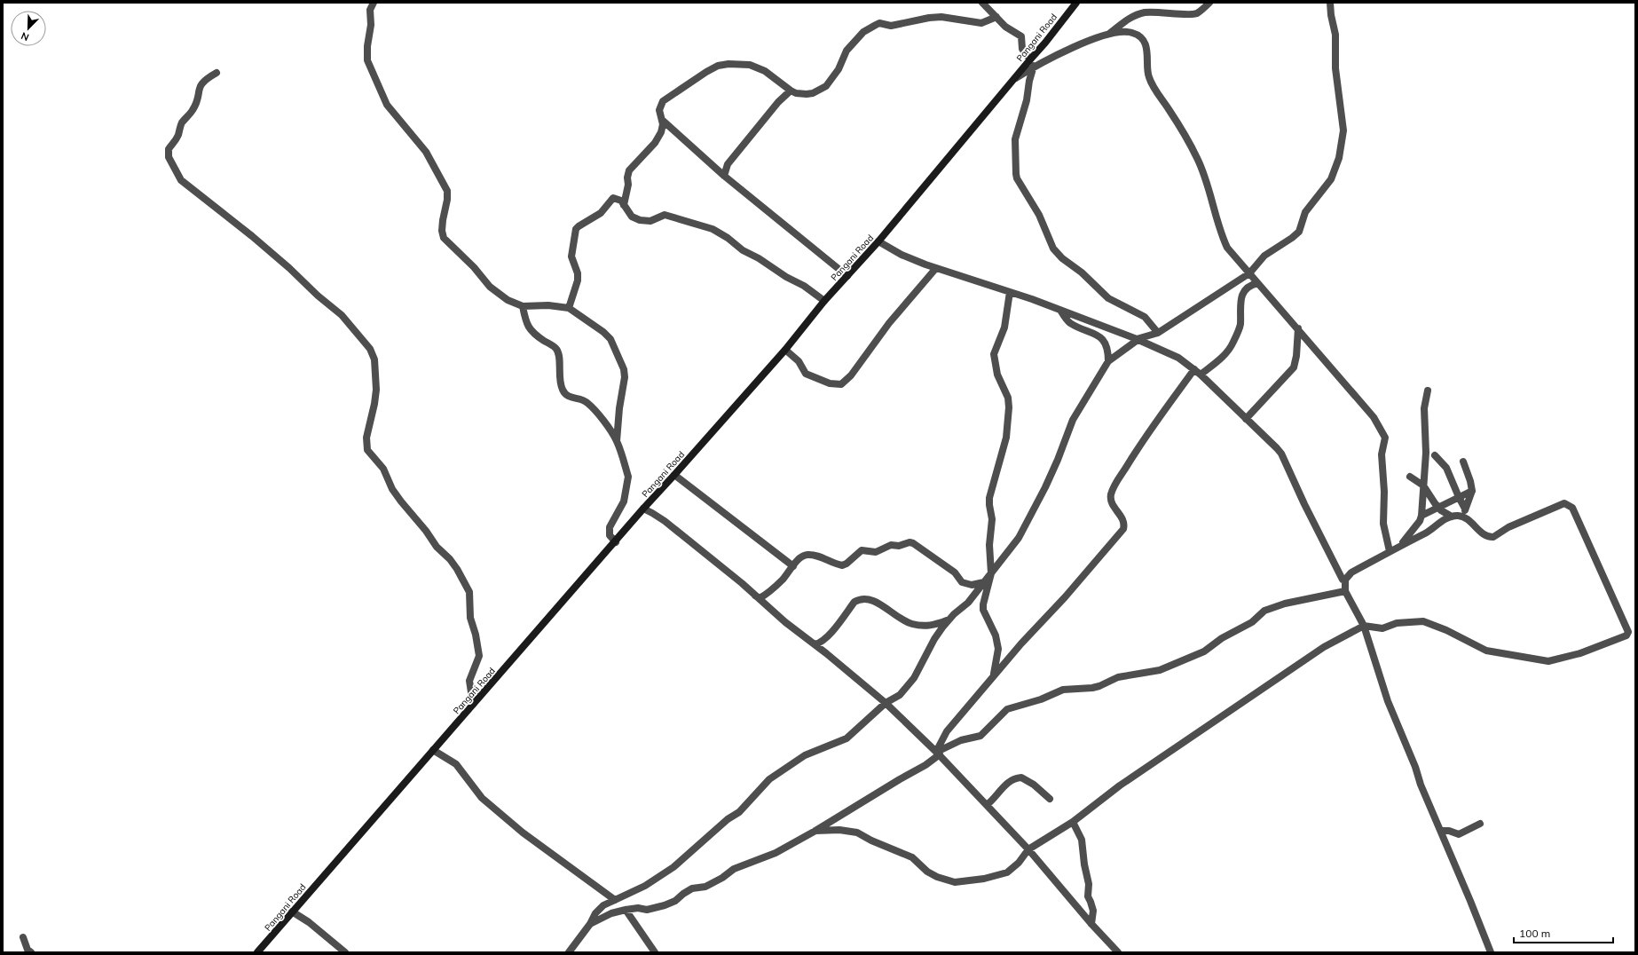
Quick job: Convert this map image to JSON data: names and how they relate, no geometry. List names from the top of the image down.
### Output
{
  "streets": {
    "main road": ["Pangani Road"]
  },
  "scale_bar": "100 m",
  "north": "bottom left"
}
